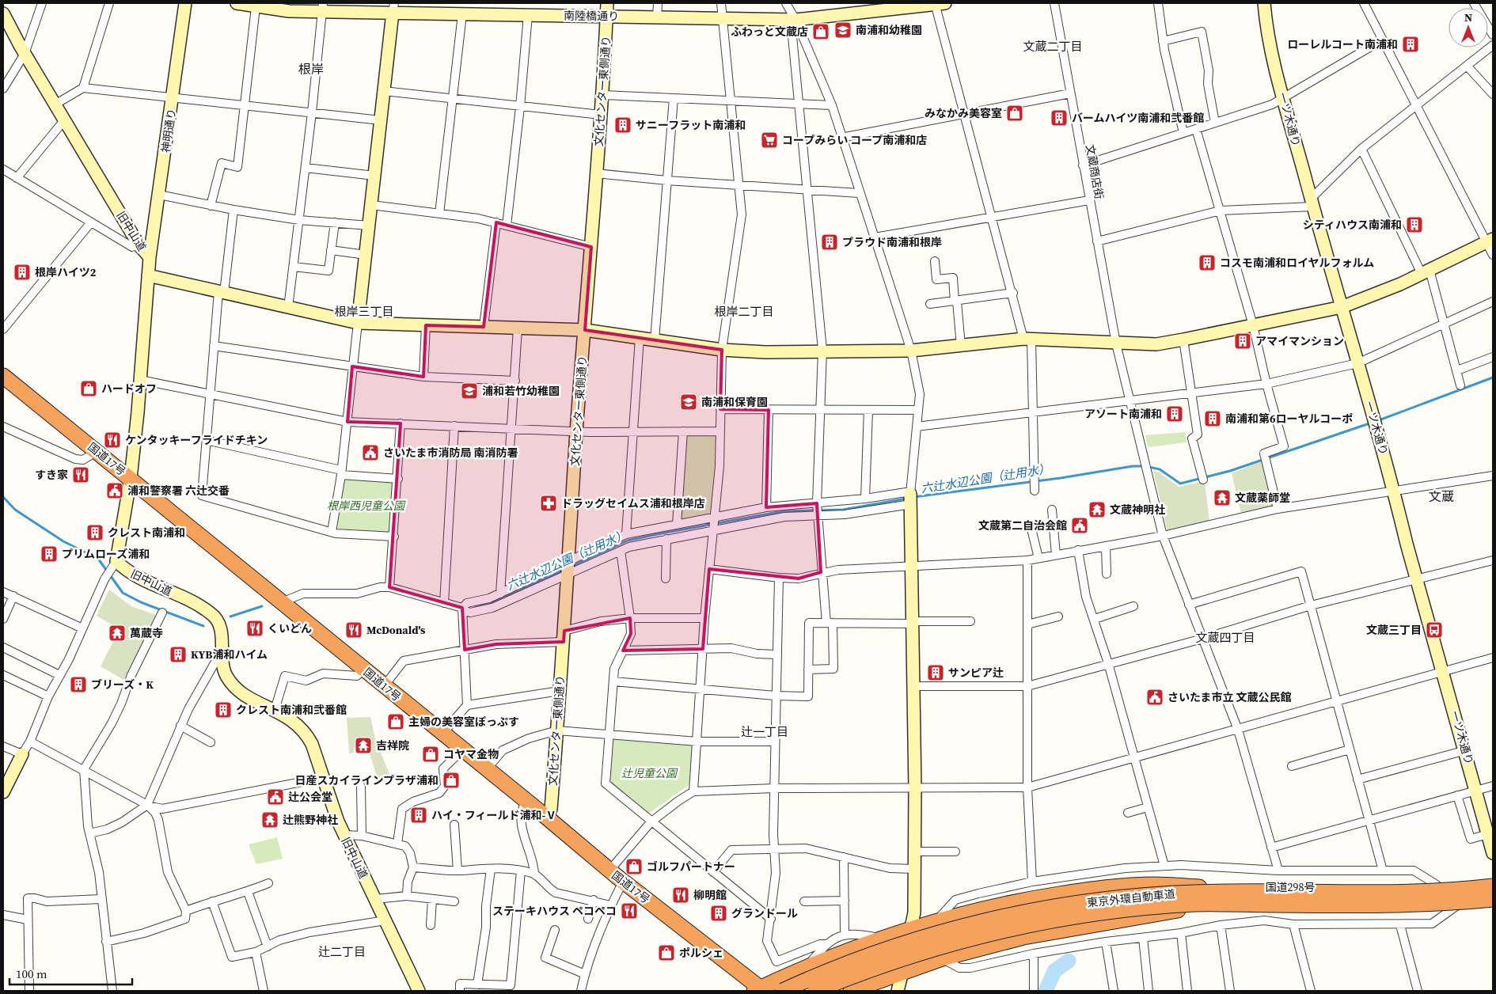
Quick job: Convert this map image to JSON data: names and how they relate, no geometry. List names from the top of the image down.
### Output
{
  "streets": {
    "highway": ["国道17号", "国道298号", "東京外環自動車道"],
    "street": [
      "南陸橋通り",
      "文化センター東側通り",
      "一ツ木通り",
      "神明通り",
      "文蔵商店街",
      "旧中山道"
    ]
  },
  "crossings": [
    ["南陸橋通り", "文化センター東側通り"],
    ["文化センター東側通り", "国道17号"],
    ["神明通り", "旧中山道"],
    ["旧中山道", "国道17号"],
    ["国道298号", "東京外環自動車道"]
  ],
  "districts": [
    "文蔵二丁目",
    "根岸",
    "根岸三丁目",
    "根岸二丁目",
    "文蔵",
    "文蔵四丁目",
    "辻一丁目",
    "辻二丁目"
  ],
  "water": ["六辻水辺公園（辻用水）"],
  "parks": ["根岸西児童公園", "辻児童公園"],
  "places": {
    "school or university": ["南浦和幼稚園", "浦和若竹幼稚園", "南浦和保育園"],
    "shop": [
      "ふわっと文蔵店",
      "みなかみ美容室",
      "ハードオフ",
      "主婦の美容室ぽっぷす",
      "コヤマ金物",
      "日産スカイラインプラザ浦和",
      "ゴルフパートナー",
      "ポルシェ"
    ],
    "building": [
      "ローレルコート南浦和",
      "バームハイツ南浦和弐番館",
      "サニーフラット南浦和",
      "シティハウス南浦和",
      "プラウド南浦和根岸",
      "コスモ南浦和ロイヤルフォルム",
      "根岸ハイツ2",
      "アマイマンション",
      "アソート南浦和",
      "南浦和第6ローヤルコーポ",
      "クレスト南浦和",
      "プリムローズ浦和",
      "KYB浦和ハイム",
      "サンピア辻",
      "ブリーズ・K",
      "クレスト南浦和弐番館",
      "ハイ・フィールド浦和-Ⅴ",
      "グランドール"
    ],
    "supermarket": ["コープみらい コープ南浦和店"],
    "restaurant": [
      "ケンタッキーフライドチキン",
      "すき家",
      "くいどん",
      "McDonald's",
      "柳明館",
      "ステーキハウス ペコペコ"
    ],
    "public building": [
      "さいたま市消防局 南消防署",
      "浦和警察署 六辻交番",
      "文蔵第二自治会館",
      "さいたま市立 文蔵公民館",
      "辻公会堂"
    ],
    "temple": [
      "文蔵薬師堂",
      "文蔵神明社",
      "萬蔵寺",
      "吉祥院",
      "辻熊野神社"
    ],
    "pharmacy": ["ドラッグセイムス浦和根岸店"],
    "bus stop": ["文蔵三丁目"]
  },
  "scale_bar": "100 m",
  "north": "top"
}
